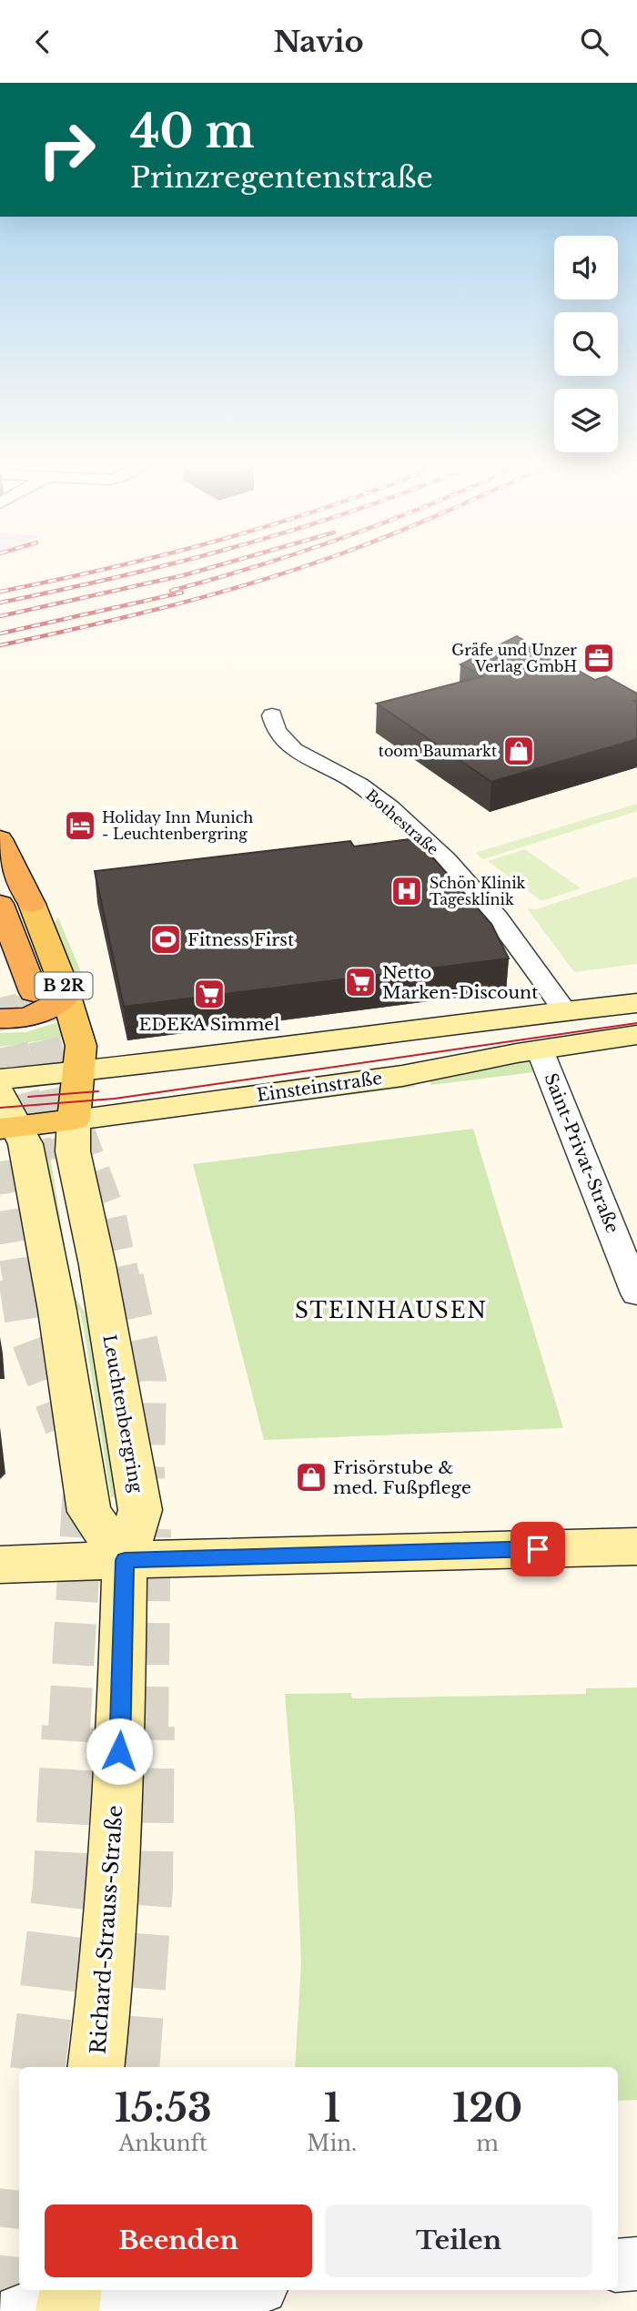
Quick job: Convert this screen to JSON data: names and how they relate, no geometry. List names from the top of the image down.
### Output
{
  "streets": {
    "highway": ["B 2R"],
    "main road": ["Einsteinstraße", "Leuchtenbergring", "Richard-Strauss-Straße"],
    "street": ["Bothestraße", "Saint-Privat-Straße"]
  },
  "crossings": [
    ["B 2R", "Leuchtenbergring"],
    ["Einsteinstraße", "Saint-Privat-Straße"],
    ["Einsteinstraße", "Leuchtenbergring"],
    ["Leuchtenbergring", "Richard-Strauss-Straße"]
  ],
  "districts": ["STEINHAUSEN"],
  "places": {
    "office": ["Gräfe und Unzer Verlag GmbH"],
    "shop": ["toom Baumarkt", "Frisörstube & med. Fußpflege"],
    "hotel": ["Holiday Inn Munich - Leuchtenbergring"],
    "hospital": ["Schön Klinik Tagesklinik"],
    "sports": ["Fitness First"],
    "supermarket": ["Netto Marken-Discount", "EDEKA Simmel"]
  },
  "page": {
    "header": "Navio",
    "turn": ["40 m", "Prinzregentenstraße"],
    "eta": [
      "15:53",
      "Ankunft",
      "1",
      "Min.",
      "120",
      "m"
    ],
    "buttons": ["Beenden", "Teilen"]
  }
}
